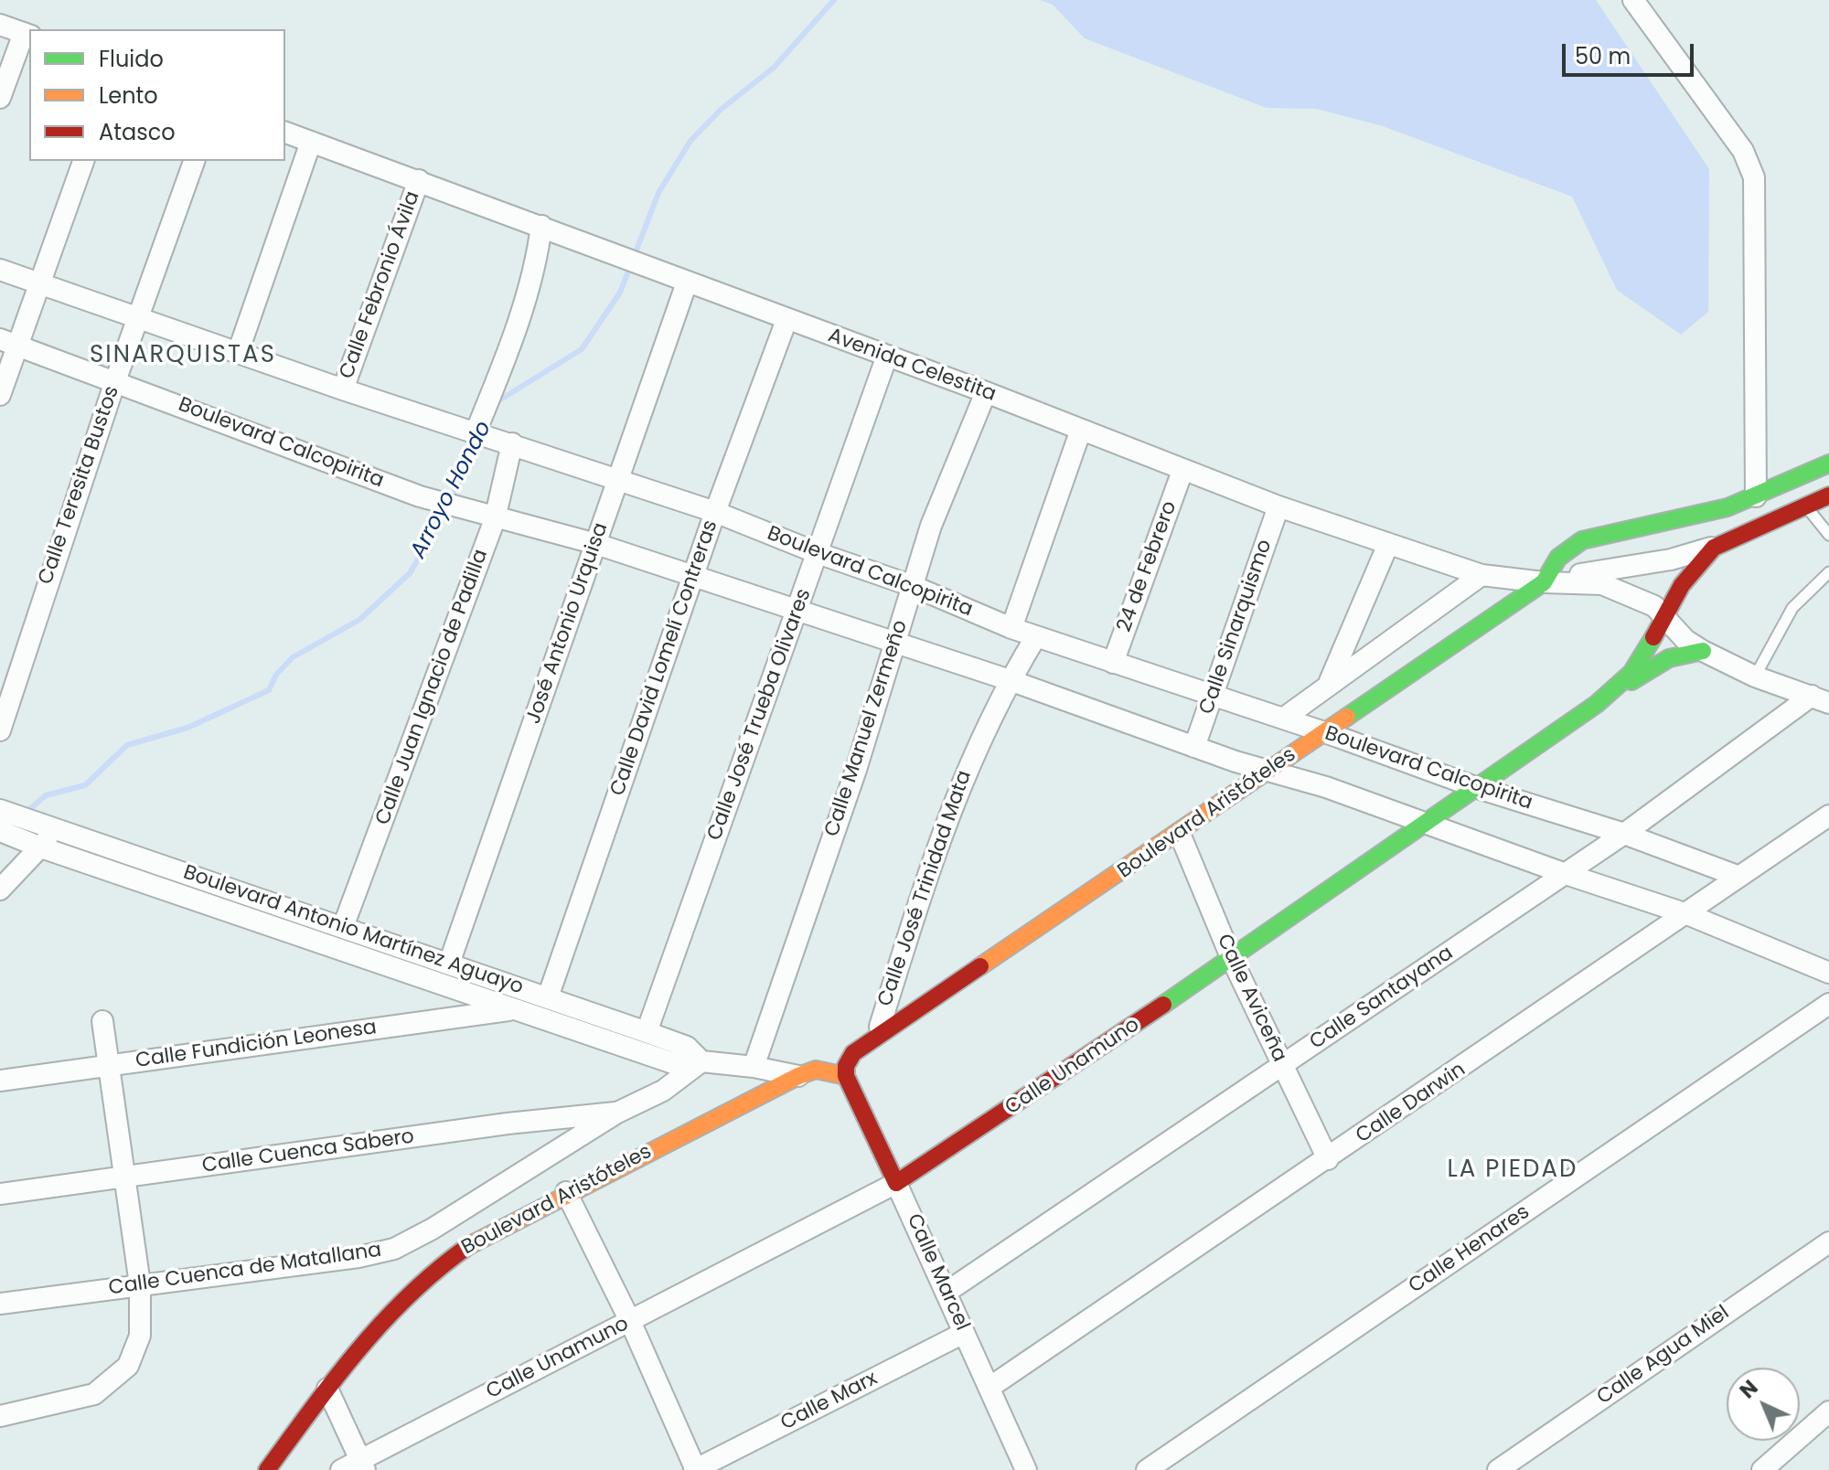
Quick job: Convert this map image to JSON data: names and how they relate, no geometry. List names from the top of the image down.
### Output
{
  "streets": {
    "street": [
      "Calle Febronio Ávila",
      "Avenida Celestita",
      "Boulevard Calcopirita",
      "Calle Teresita Bustos",
      "24 de Febrero",
      "José Antonio Urquisa",
      "Calle Sinarquismo",
      "Calle David Lomelí Contreras",
      "Calle Juan Ignacio de Padilla",
      "Calle José Trueba Olivares",
      "Calle Manuel Zermeño",
      "Boulevard Aristóteles",
      "Calle José Trinidad Mata",
      "Boulevard Antonio Martínez Aguayo",
      "Calle Aviceña",
      "Calle Santayana",
      "Calle Fundición Leonesa",
      "Calle Unamuno",
      "Calle Darwin",
      "Calle Cuenca Sabero",
      "Calle Henares",
      "Calle Cuenca de Matallana",
      "Calle Marcel",
      "Calle Agua Miel",
      "Calle Marx"
    ]
  },
  "crossings": [
    ["Calle Febronio Ávila", "Avenida Celestita"],
    ["Calle Febronio Ávila", "Boulevard Calcopirita"],
    ["Avenida Celestita", "24 de Febrero"],
    ["Avenida Celestita", "José Antonio Urquisa"],
    ["Avenida Celestita", "Calle Sinarquismo"],
    ["Avenida Celestita", "Calle David Lomelí Contreras"],
    ["Avenida Celestita", "Calle Juan Ignacio de Padilla"],
    ["Avenida Celestita", "Calle José Trueba Olivares"],
    ["Avenida Celestita", "Calle Manuel Zermeño"],
    ["Avenida Celestita", "Boulevard Aristóteles"],
    ["Boulevard Calcopirita", "Calle Teresita Bustos"],
    ["Boulevard Calcopirita", "24 de Febrero"],
    ["Boulevard Calcopirita", "José Antonio Urquisa"],
    ["Boulevard Calcopirita", "Calle Sinarquismo"],
    ["Boulevard Calcopirita", "Calle David Lomelí Contreras"],
    ["Boulevard Calcopirita", "Calle Juan Ignacio de Padilla"],
    ["Boulevard Calcopirita", "Calle José Trueba Olivares"],
    ["Boulevard Calcopirita", "Calle Manuel Zermeño"],
    ["Boulevard Calcopirita", "Boulevard Aristóteles"],
    ["Boulevard Calcopirita", "Calle José Trinidad Mata"],
    ["Boulevard Calcopirita", "Calle Santayana"],
    ["Boulevard Calcopirita", "Calle Unamuno"],
    ["Boulevard Calcopirita", "Calle Darwin"],
    ["José Antonio Urquisa", "Boulevard Antonio Martínez Aguayo"],
    ["Calle David Lomelí Contreras", "Boulevard Antonio Martínez Aguayo"],
    ["Calle Juan Ignacio de Padilla", "Boulevard Antonio Martínez Aguayo"],
    ["Calle José Trueba Olivares", "Boulevard Antonio Martínez Aguayo"],
    ["Calle Manuel Zermeño", "Boulevard Antonio Martínez Aguayo"],
    ["Boulevard Aristóteles", "Calle José Trinidad Mata"],
    ["Boulevard Aristóteles", "Boulevard Antonio Martínez Aguayo"],
    ["Boulevard Aristóteles", "Calle Aviceña"],
    ["Boulevard Aristóteles", "Calle Unamuno"],
    ["Boulevard Aristóteles", "Calle Marcel"],
    ["Boulevard Antonio Martínez Aguayo", "Calle Fundición Leonesa"],
    ["Boulevard Antonio Martínez Aguayo", "Calle Cuenca de Matallana"],
    ["Calle Aviceña", "Calle Santayana"],
    ["Calle Aviceña", "Calle Unamuno"],
    ["Calle Aviceña", "Calle Darwin"],
    ["Calle Santayana", "Calle Marcel"],
    ["Calle Unamuno", "Calle Marcel"],
    ["Calle Darwin", "Calle Marcel"],
    ["Calle Cuenca Sabero", "Calle Cuenca de Matallana"],
    ["Calle Marcel", "Calle Marx"]
  ],
  "districts": ["SINARQUISTAS", "LA PIEDAD"],
  "water": ["Arroyo Hondo"],
  "legend": ["Fluido", "Lento", "Atasco"],
  "scale_bar": "50 m",
  "north": "top left"
}
